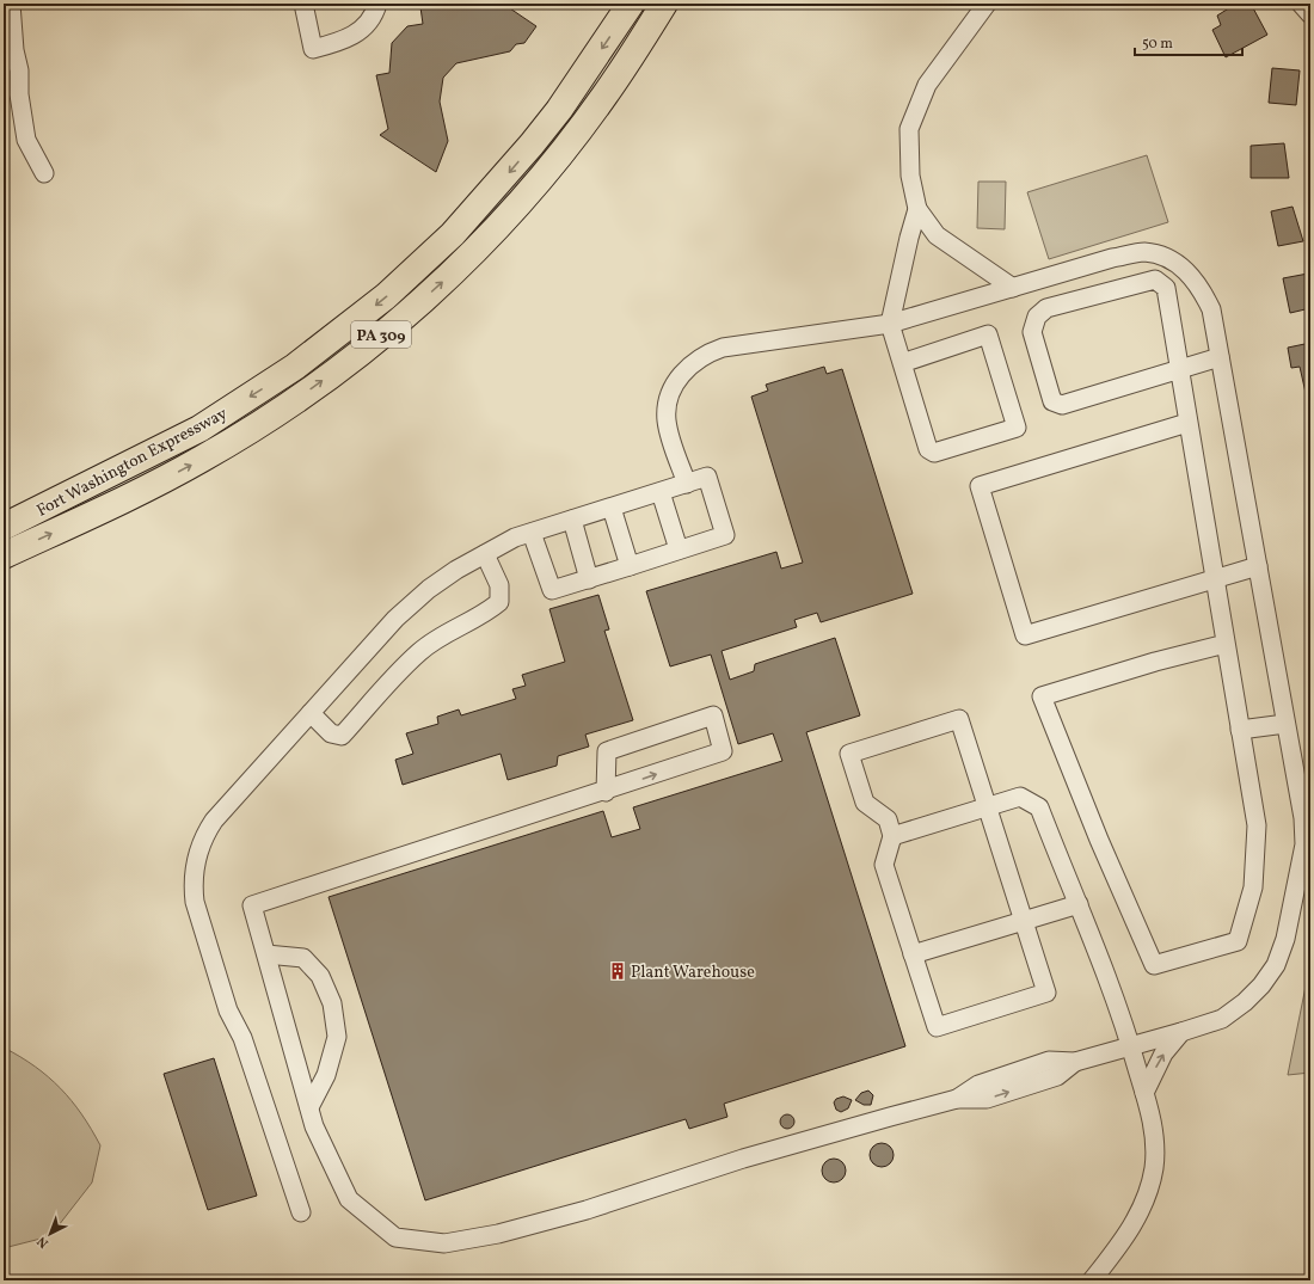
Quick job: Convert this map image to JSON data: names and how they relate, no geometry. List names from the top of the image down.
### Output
{
  "streets": {
    "highway": ["PA 309", "Fort Washington Expressway"]
  },
  "places": {
    "building": ["Plant Warehouse"]
  },
  "scale_bar": "50 m",
  "north": "bottom left"
}
